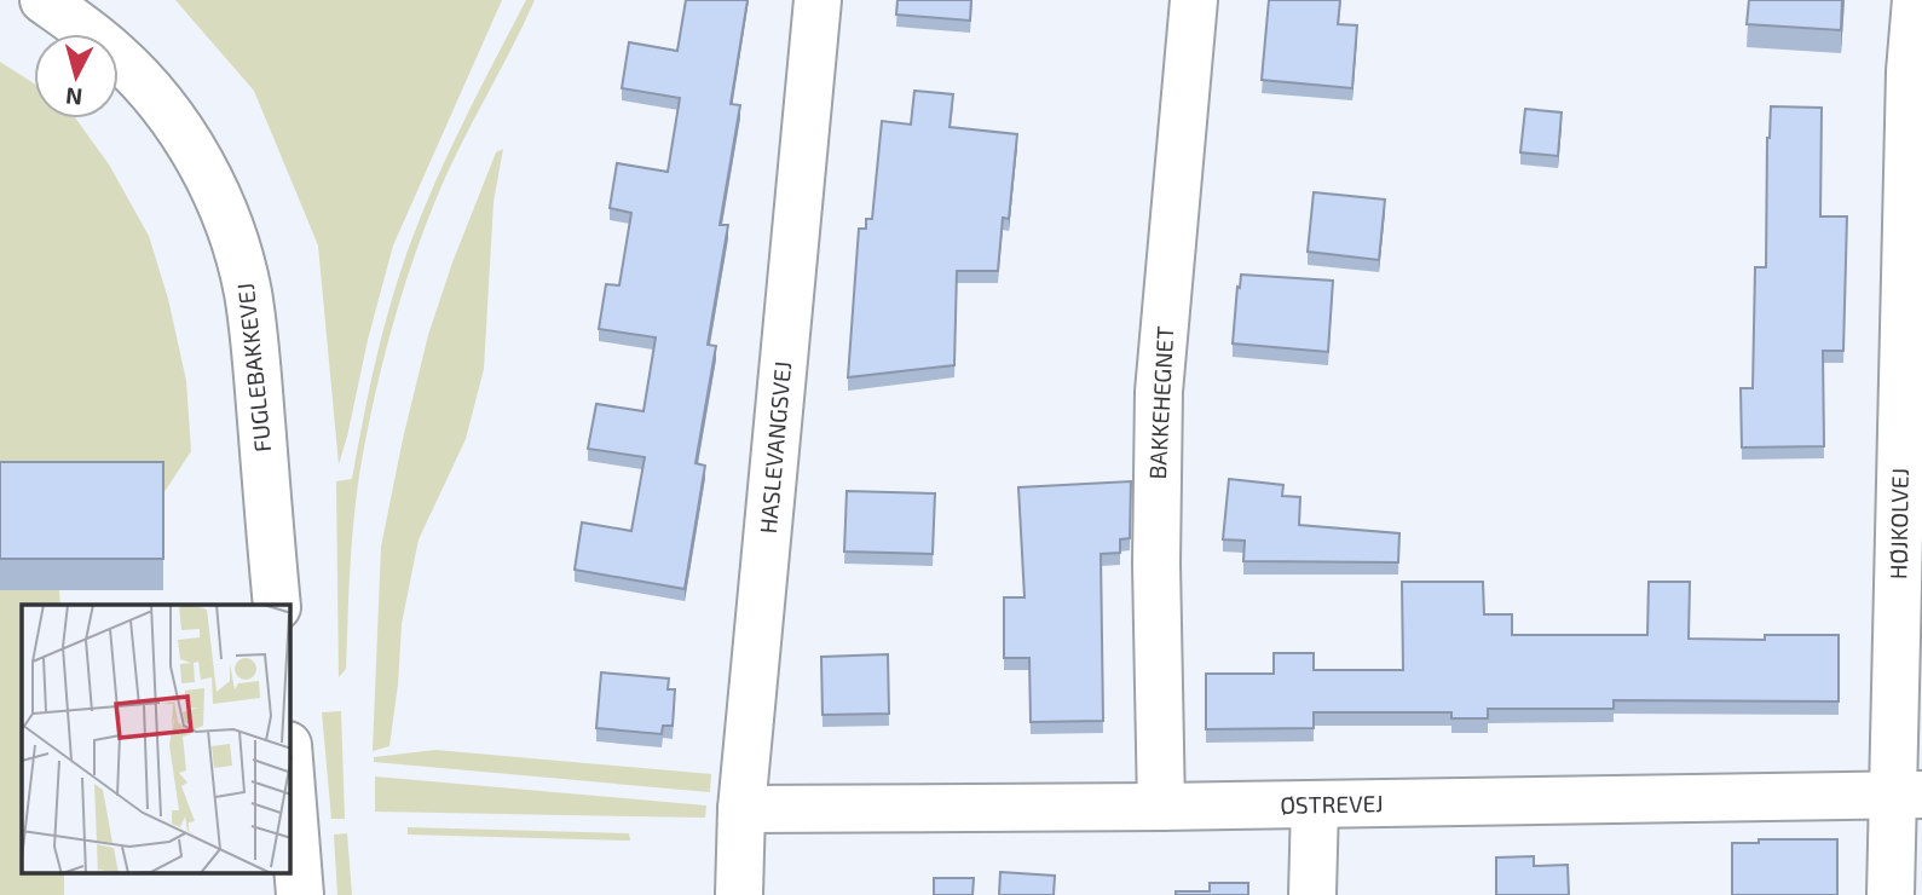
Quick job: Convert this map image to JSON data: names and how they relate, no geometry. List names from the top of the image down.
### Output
{
  "streets": {
    "street": [
      "FUGLEBAKKEVEJ",
      "BAKKEHEGNET",
      "HASLEVANGSVEJ",
      "HØJKOLVEJ",
      "ØSTREVEJ"
    ]
  },
  "crossings": [
    ["BAKKEHEGNET", "ØSTREVEJ"],
    ["HASLEVANGSVEJ", "ØSTREVEJ"],
    ["HØJKOLVEJ", "ØSTREVEJ"]
  ],
  "north": "bottom"
}
